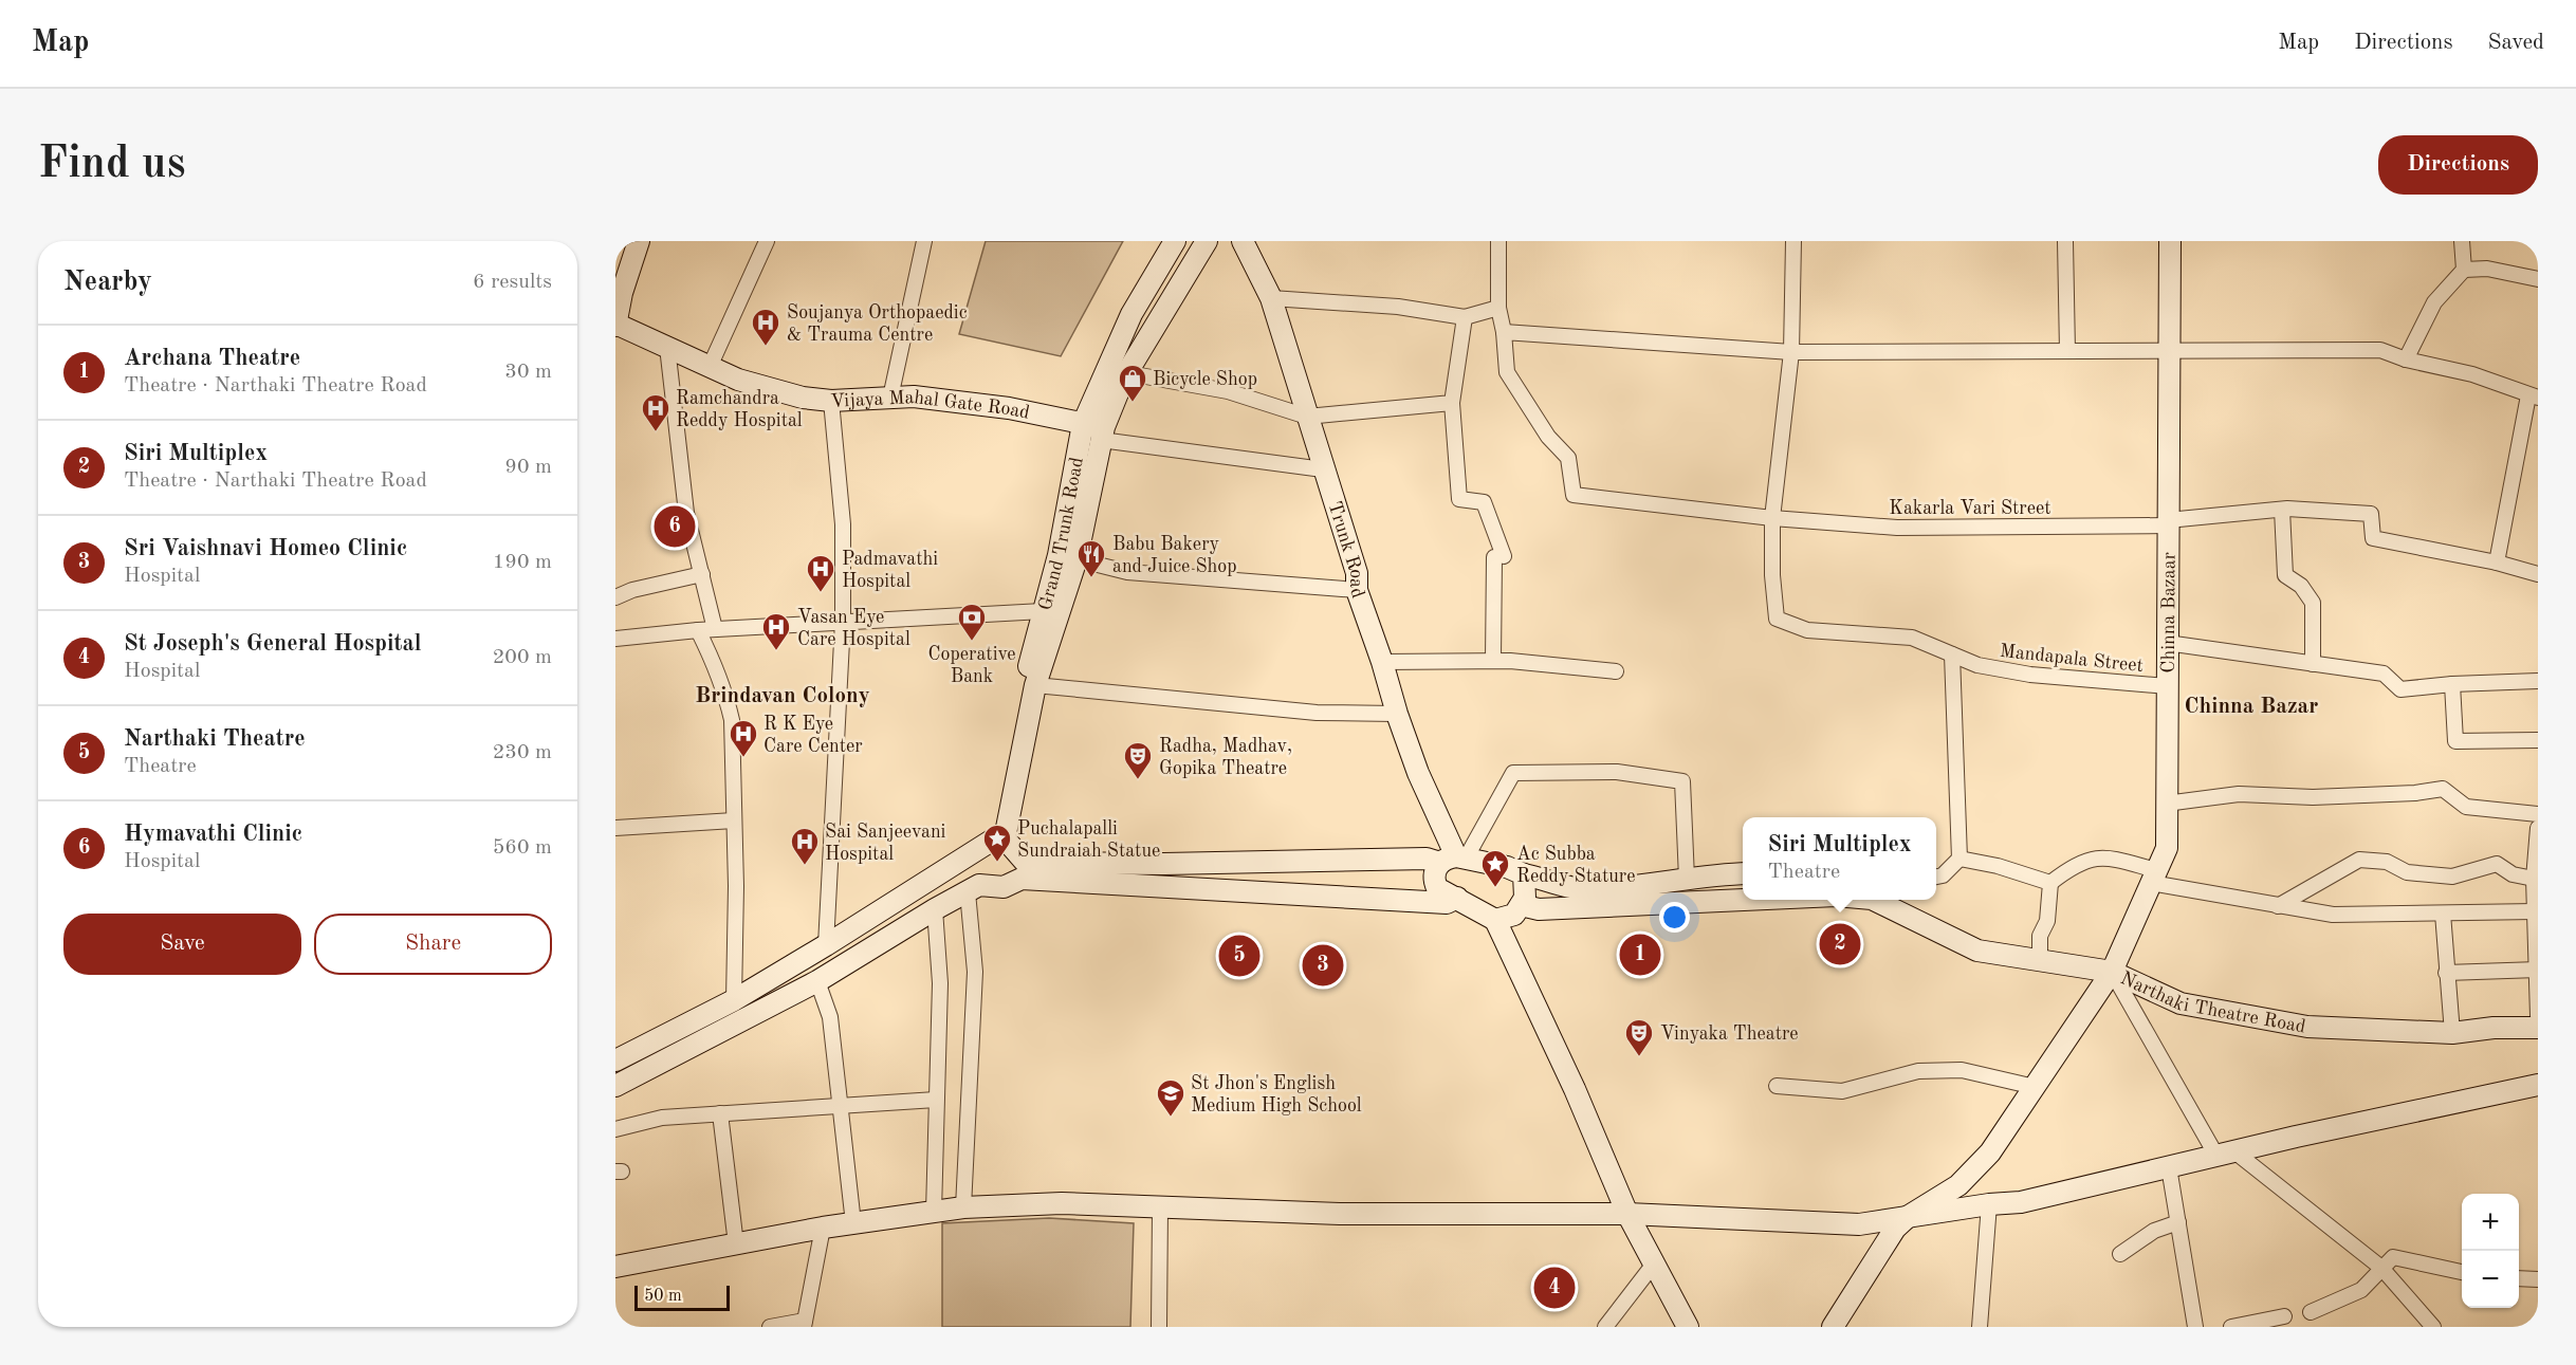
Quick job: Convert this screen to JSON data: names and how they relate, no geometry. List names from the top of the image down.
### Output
{
  "streets": {
    "main road": [
      "Vijaya Mahal Gate Road",
      "Grand Trunk Road",
      "Trunk Road",
      "Chinna Bazaar",
      "Narthaki Theatre Road"
    ],
    "street": ["Kakarla Vari Street", "Mandapala Street"]
  },
  "crossings": [
    ["Vijaya Mahal Gate Road", "Grand Trunk Road"],
    ["Kakarla Vari Street", "Chinna Bazaar"],
    ["Kakarla Vari Street", "Mandapala Street"],
    ["Chinna Bazaar", "Mandapala Street"],
    ["Chinna Bazaar", "Narthaki Theatre Road"]
  ],
  "districts": ["Brindavan Colony", "Chinna Bazar"],
  "places": {
    "hospital": [
      "Soujanya Orthopaedic & Trauma Centre",
      "Ramchandra Reddy Hospital",
      "Padmavathi Hospital",
      "Vasan Eye Care Hospital",
      "R K Eye Care Center",
      "Sai Sanjeevani Hospital"
    ],
    "shop": ["Bicycle Shop"],
    "restaurant": ["Babu Bakery and Juice Shop"],
    "bank": ["Coperative Bank"],
    "theatre": ["Radha, Madhav, Gopika Theatre", "Vinyaka Theatre"],
    "place": ["Puchalapalli Sundraiah Statue", "Ac Subba Reddy Stature"],
    "school or university": ["St Jhon's English Medium High School"]
  },
  "scale_bar": "50 m",
  "page": {
    "header": "Map",
    "nav": ["Map", "Directions", "Saved"],
    "buttons": [
      "Directions",
      ["Save", "Share"]
    ],
    "title": "Find us",
    "heading": ["Nearby", "6 results"],
    "list": [
      {
        "mark": "1",
        "name": "Archana Theatre",
        "note": "Theatre · Narthaki Theatre Road",
        "value": "30 m"
      },
      {
        "mark": "2",
        "name": "Siri Multiplex",
        "note": "Theatre · Narthaki Theatre Road",
        "value": "90 m"
      },
      {
        "mark": "3",
        "name": "Sri Vaishnavi Homeo Clinic",
        "note": "Hospital",
        "value": "190 m"
      },
      {
        "mark": "4",
        "name": "St Joseph's General Hospital",
        "note": "Hospital",
        "value": "200 m"
      },
      {
        "mark": "5",
        "name": "Narthaki Theatre",
        "note": "Theatre",
        "value": "230 m"
      },
      {
        "mark": "6",
        "name": "Hymavathi Clinic",
        "note": "Hospital",
        "value": "560 m"
      }
    ],
    "pins": [
      "6",
      "2",
      "1",
      "5",
      "3",
      "4"
    ],
    "popup": ["Siri Multiplex", "Theatre"],
    "map_buttons": ["+", "−"],
    "scale": "50 m"
  }
}
